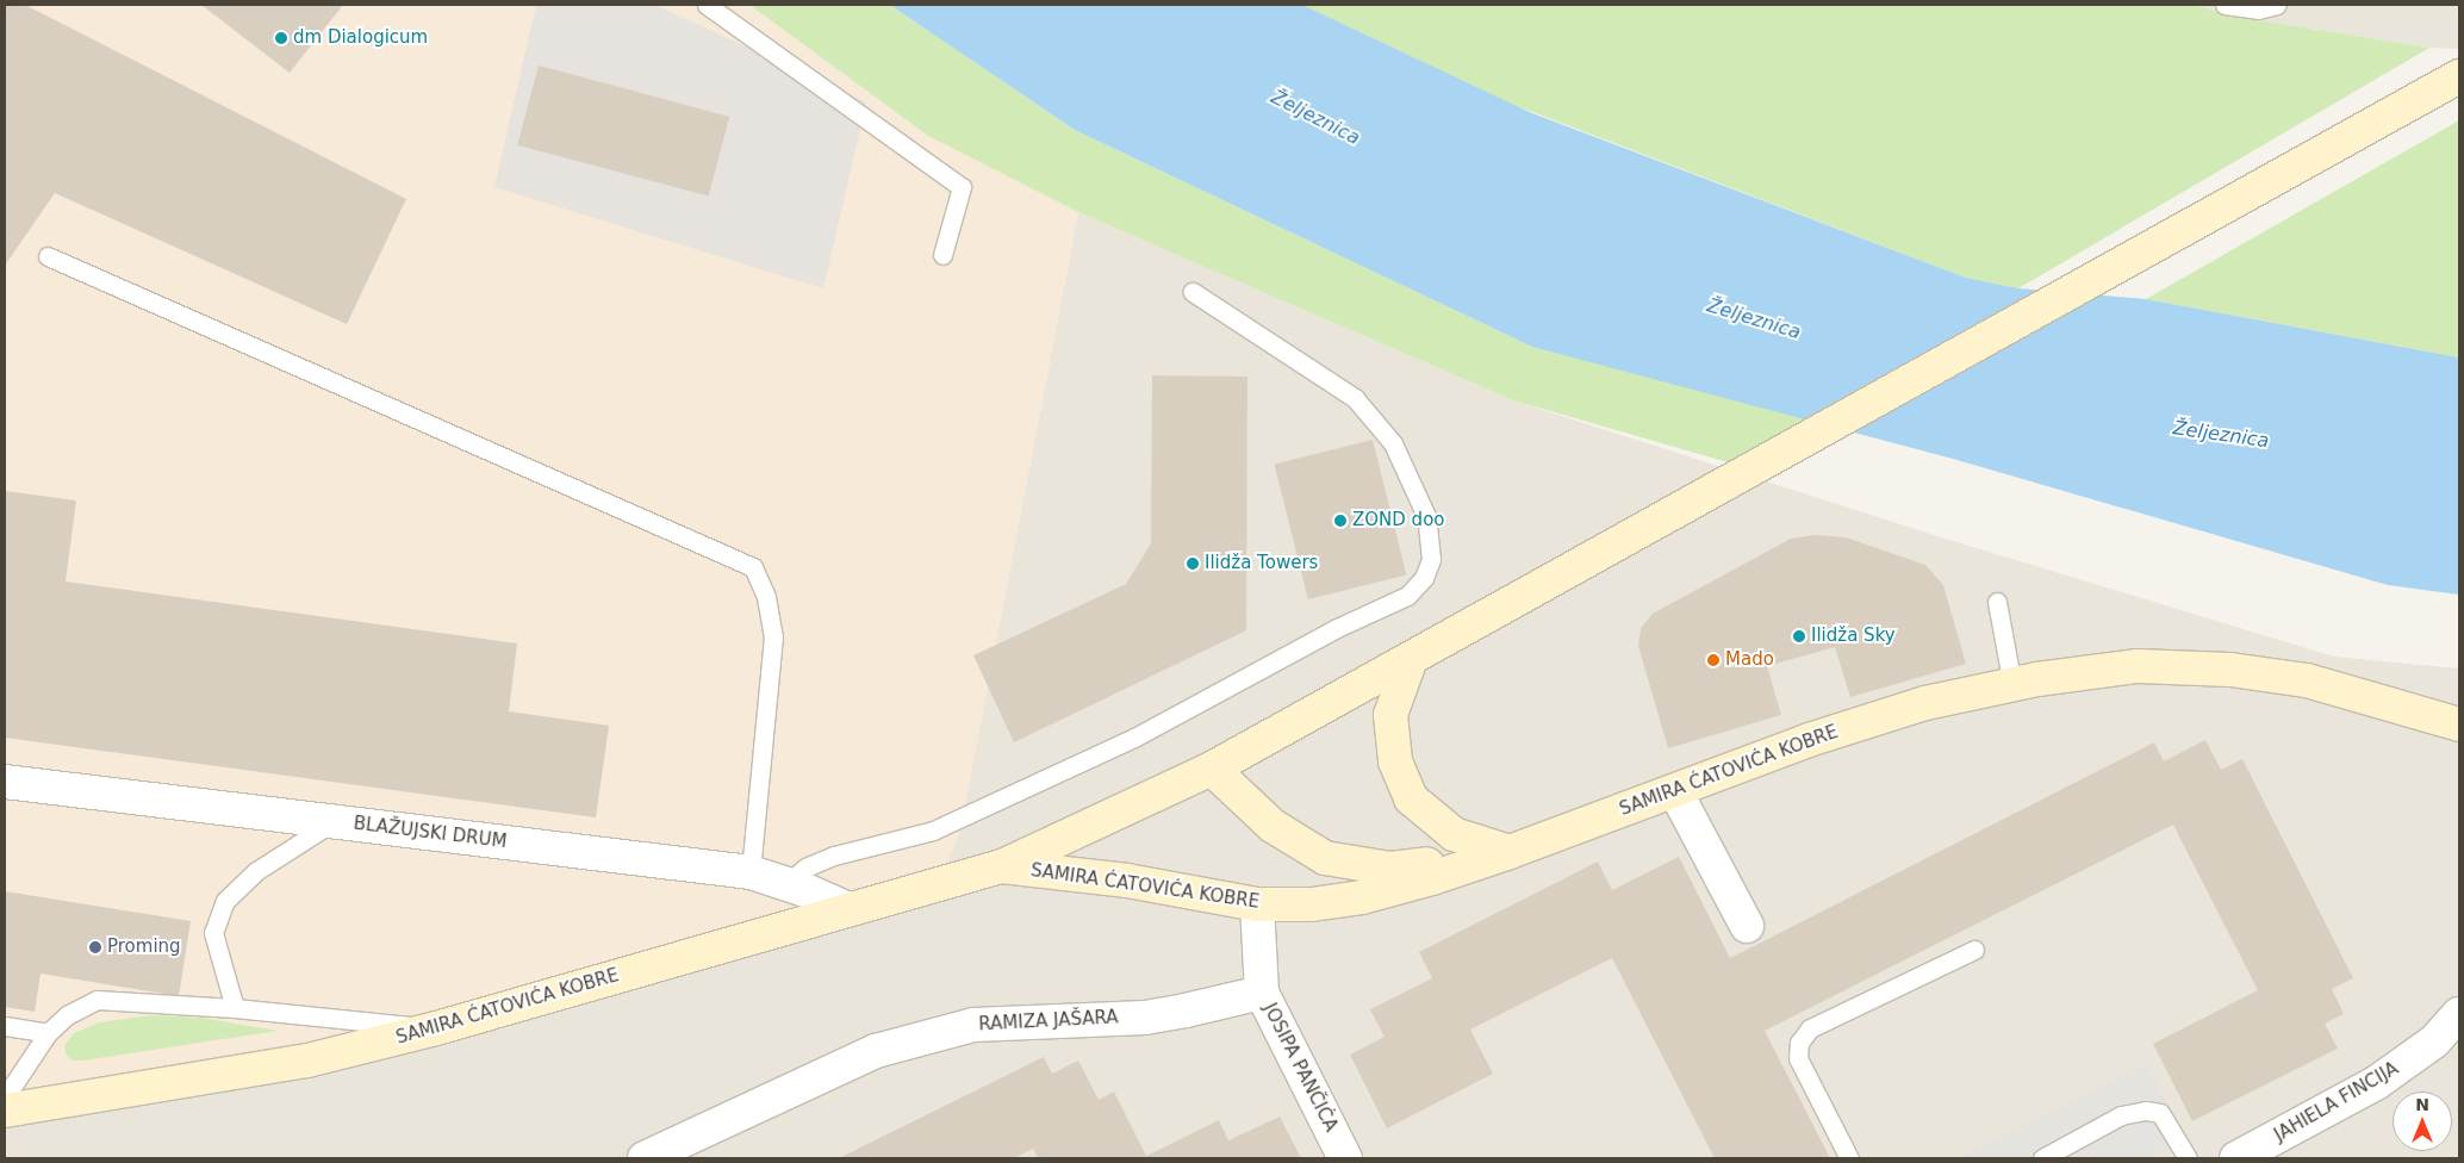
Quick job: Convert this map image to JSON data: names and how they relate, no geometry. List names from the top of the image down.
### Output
{
  "streets": {
    "main road": ["SAMIRA ĆATOVIĆA KOBRE"],
    "street": [
      "BLAŽUJSKI DRUM",
      "RAMIZA JAŠARA",
      "JOSIPA PANČIĆA",
      "JAHIELA FINCIJA"
    ]
  },
  "crossings": [
    ["SAMIRA ĆATOVIĆA KOBRE", "BLAŽUJSKI DRUM"],
    ["SAMIRA ĆATOVIĆA KOBRE", "JOSIPA PANČIĆA"],
    ["RAMIZA JAŠARA", "JOSIPA PANČIĆA"]
  ],
  "water": ["Željeznica"],
  "places": [
    "dm Dialogicum",
    "ZOND doo",
    "Ilidža Towers",
    "Ilidža Sky",
    "Mado",
    "Proming"
  ],
  "north": "top"
}
